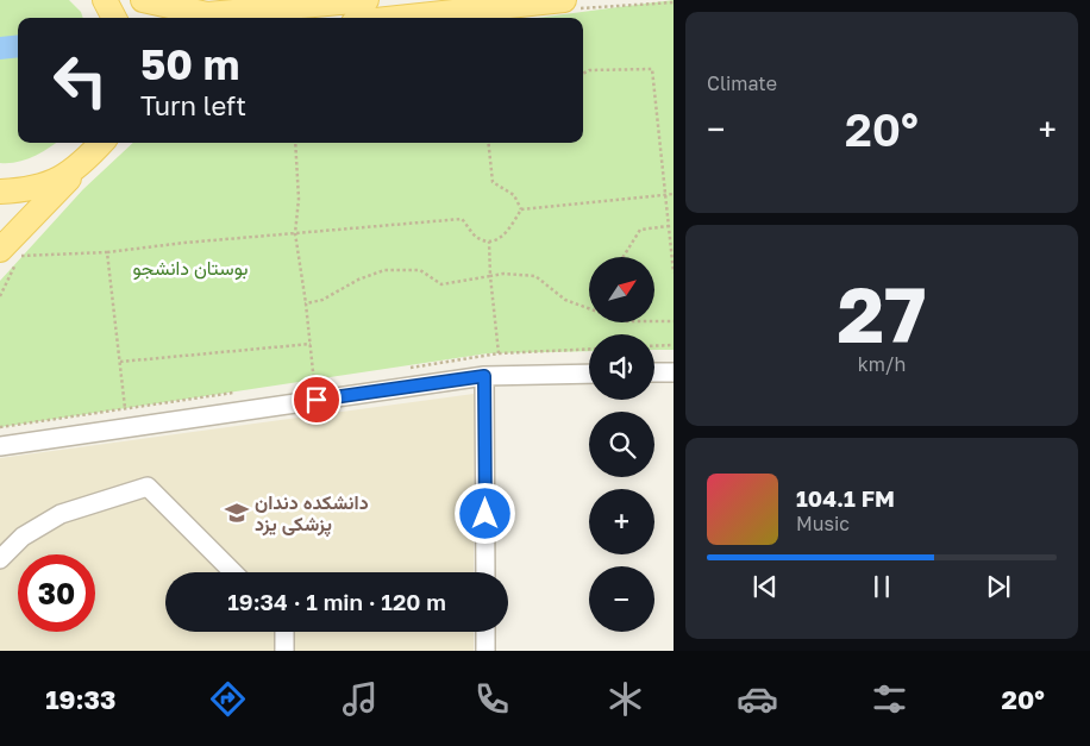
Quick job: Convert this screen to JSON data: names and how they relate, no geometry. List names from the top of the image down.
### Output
{
  "parks": ["بوستان دانشجو"],
  "places": {
    "school or university": ["دانشکده دندان پزشکی یزد"]
  },
  "north": "top right",
  "page": {
    "tile": [
      "Climate",
      ["27", "km/h"]
    ],
    "turn": ["50 m", "Turn left"],
    "heat": ["−", "20°", "+"],
    "map_buttons": ["+", "−"],
    "song": ["104.1 FM", "Music"],
    "limit": "30",
    "trip": "19:34 · 1 min · 120 m",
    "tabs": ["19:33", "20°"]
  }
}
